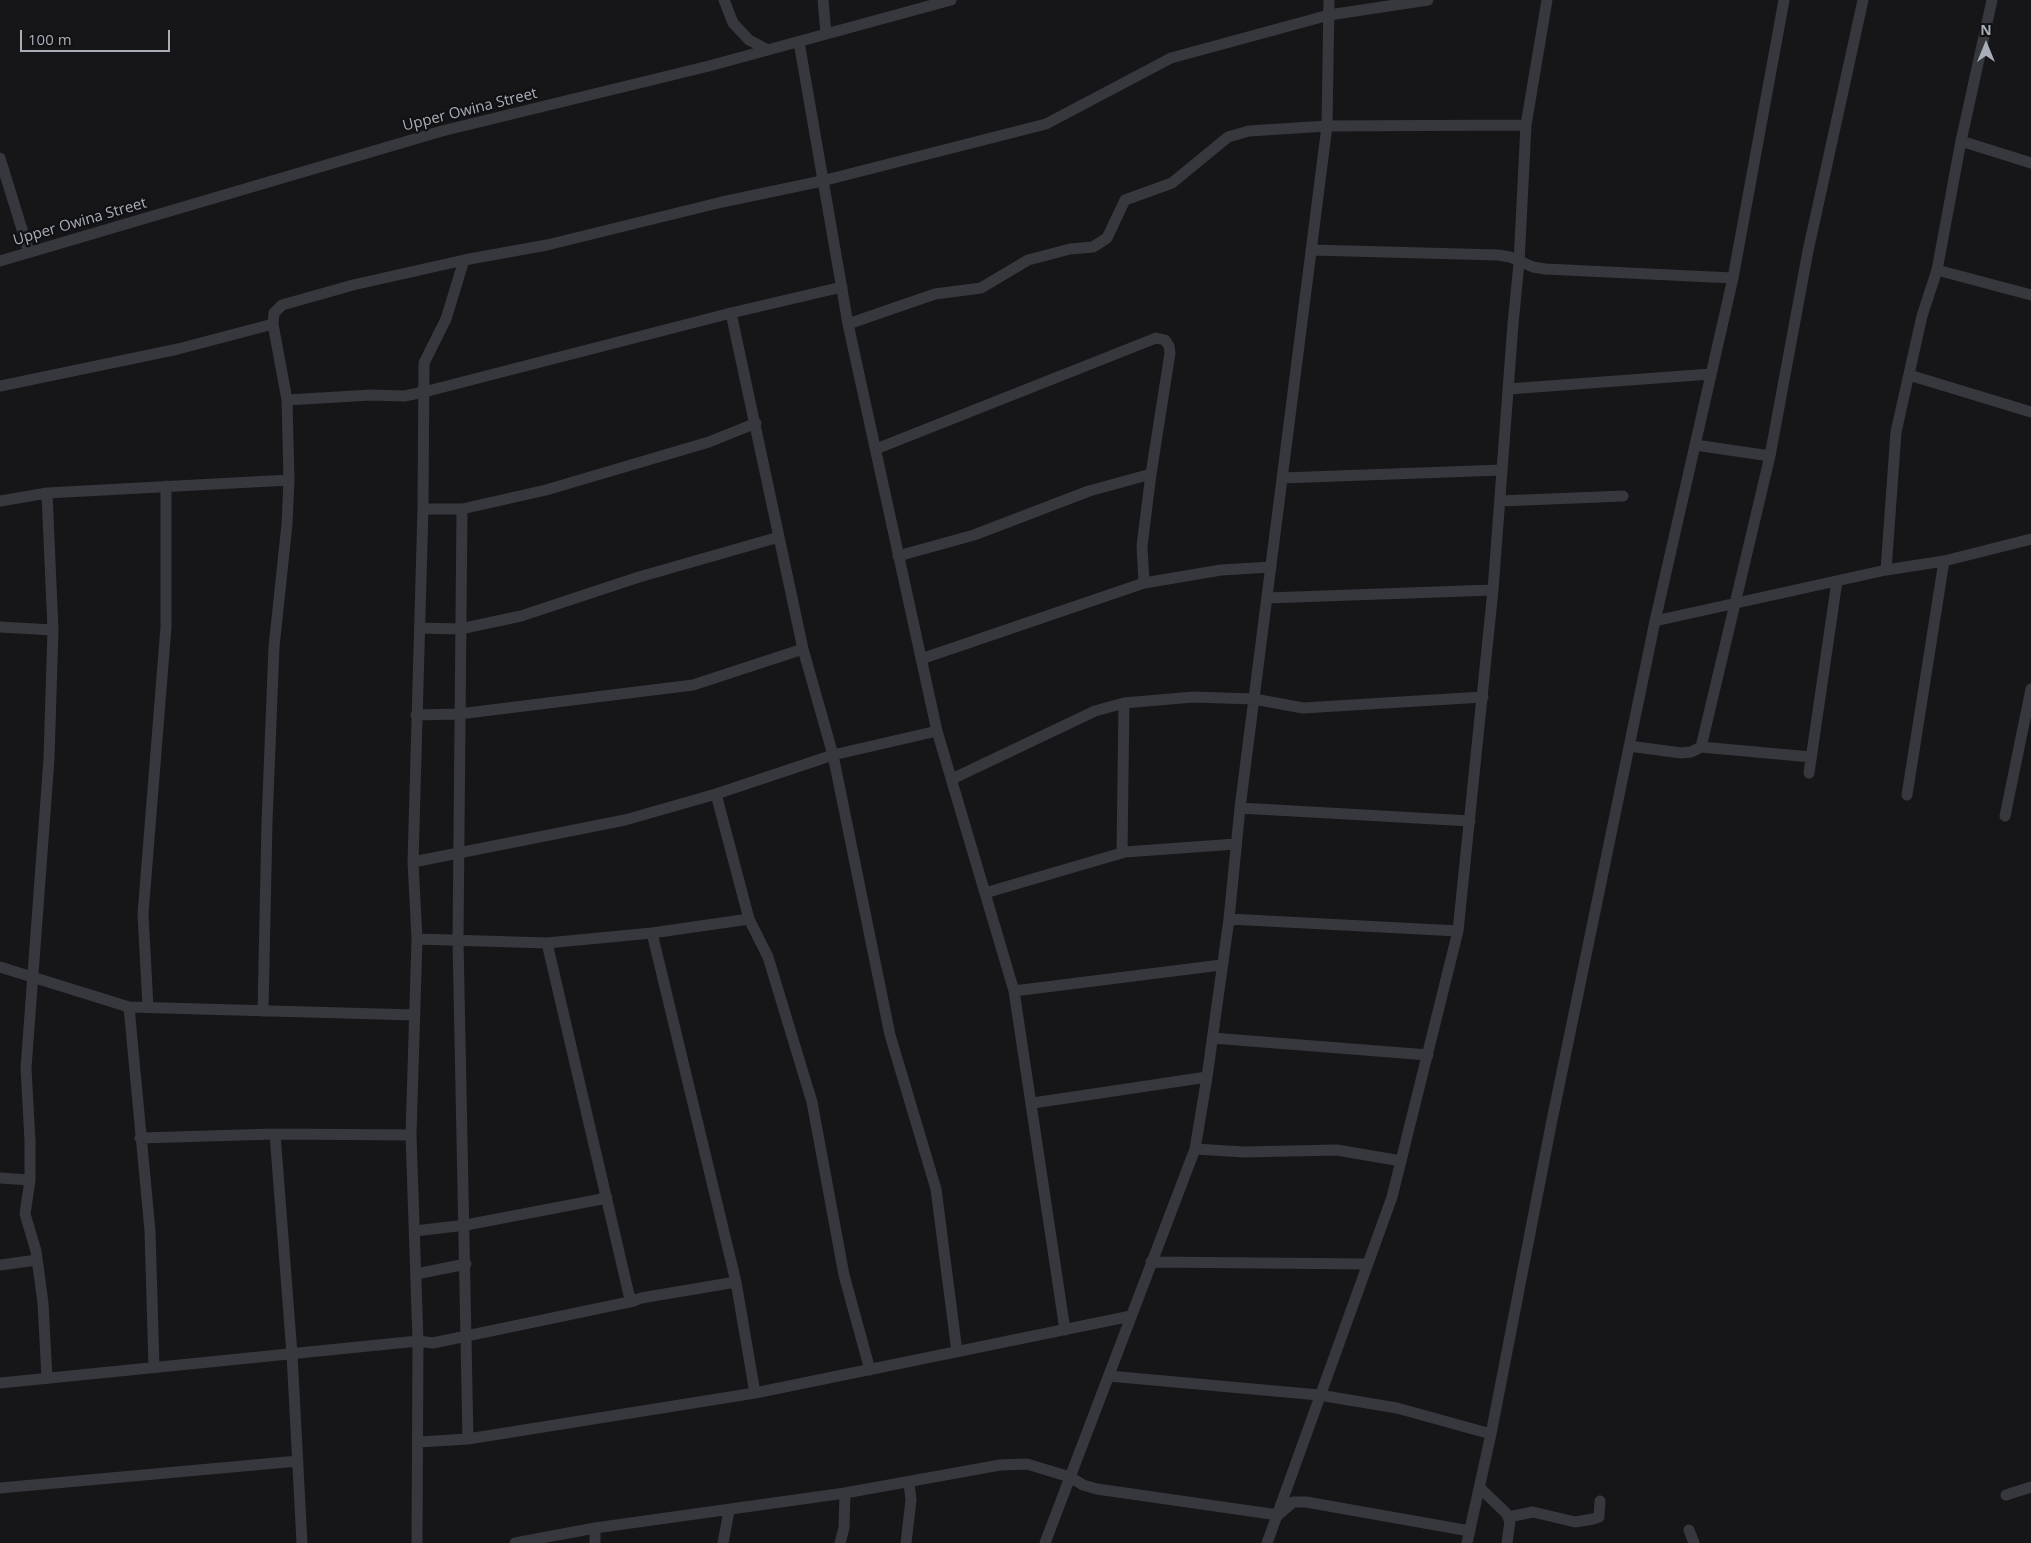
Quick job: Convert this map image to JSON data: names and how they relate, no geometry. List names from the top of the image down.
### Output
{
  "streets": {
    "street": ["Upper Owina Street"]
  },
  "scale_bar": "100 m",
  "north": "top"
}
